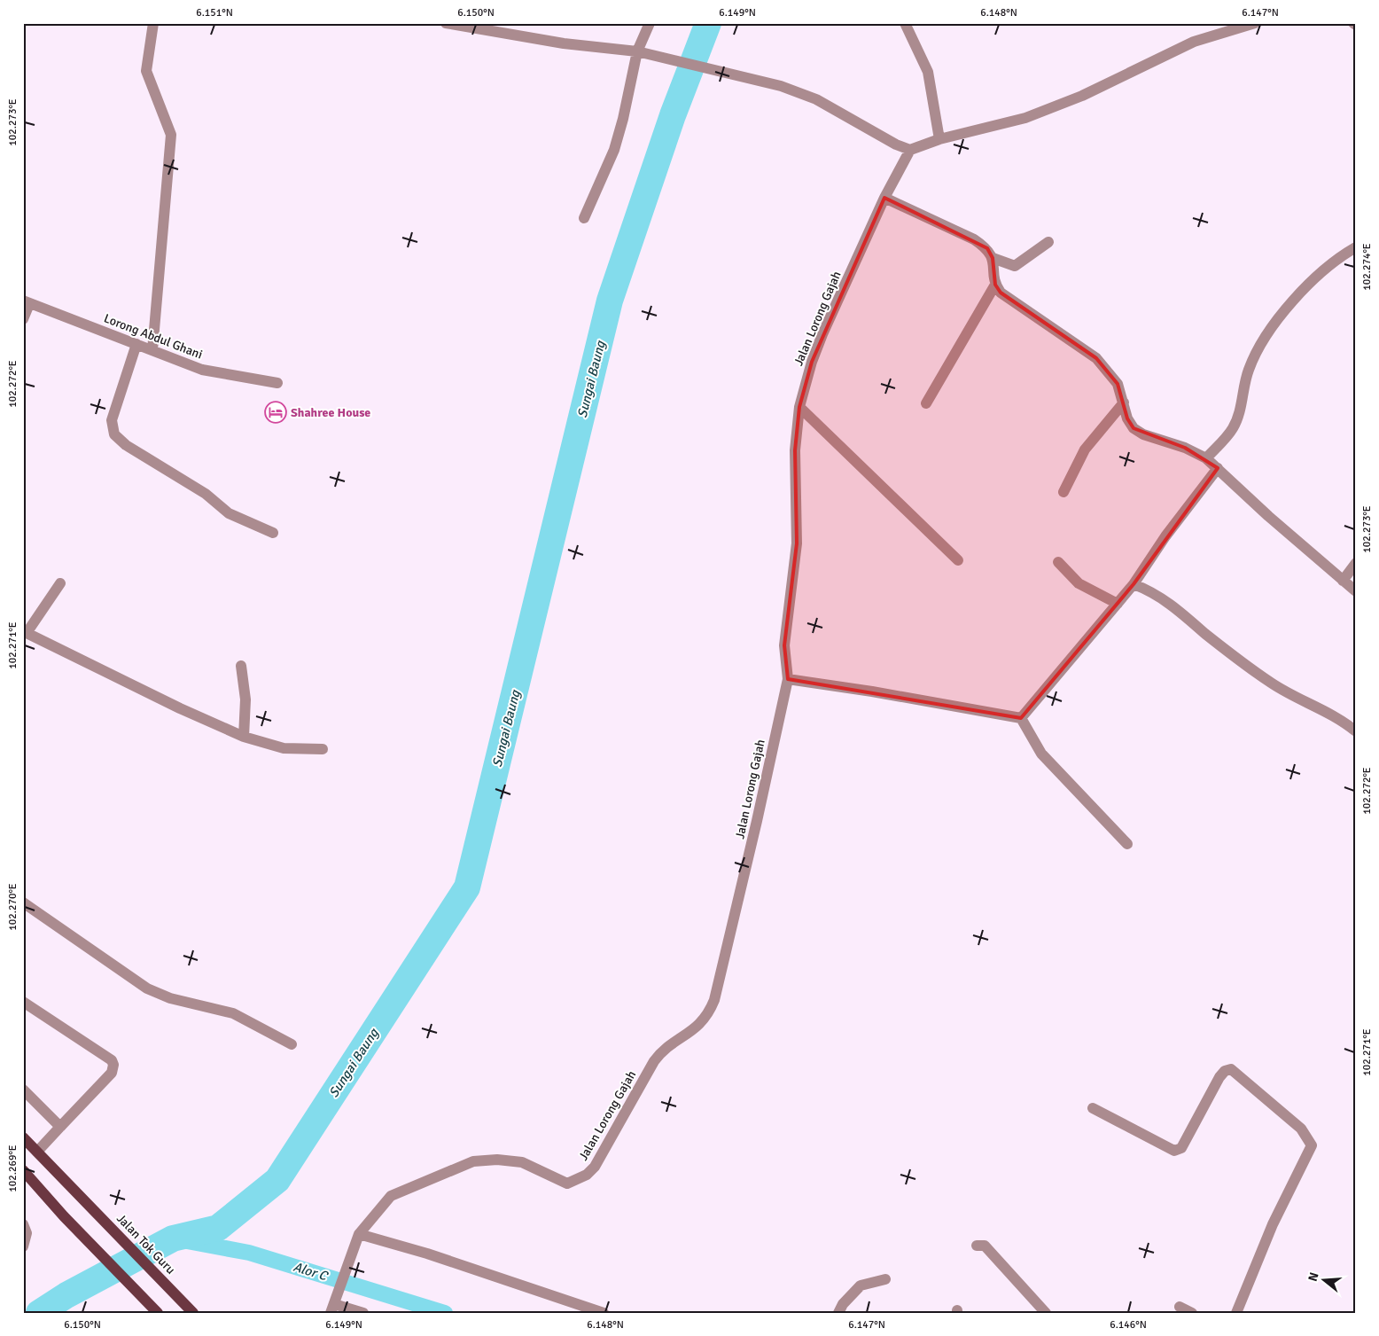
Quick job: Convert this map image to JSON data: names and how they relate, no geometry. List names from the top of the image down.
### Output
{
  "streets": {
    "main road": ["Jalan Tok Guru"],
    "street": ["Jalan Lorong Gajah", "Lorong Abdul Ghani"]
  },
  "water": ["Sungai Baung", "Alor C"],
  "places": {
    "hotel": ["Shahree House"]
  },
  "north": "left",
  "coordinates": [
    "6.151°N",
    "6.150°N",
    "6.149°N",
    "6.148°N",
    "6.147°N",
    "102.273°E",
    "102.274°E",
    "102.272°E",
    "102.271°E",
    "102.270°E",
    "102.269°E",
    "6.146°N"
  ]
}
